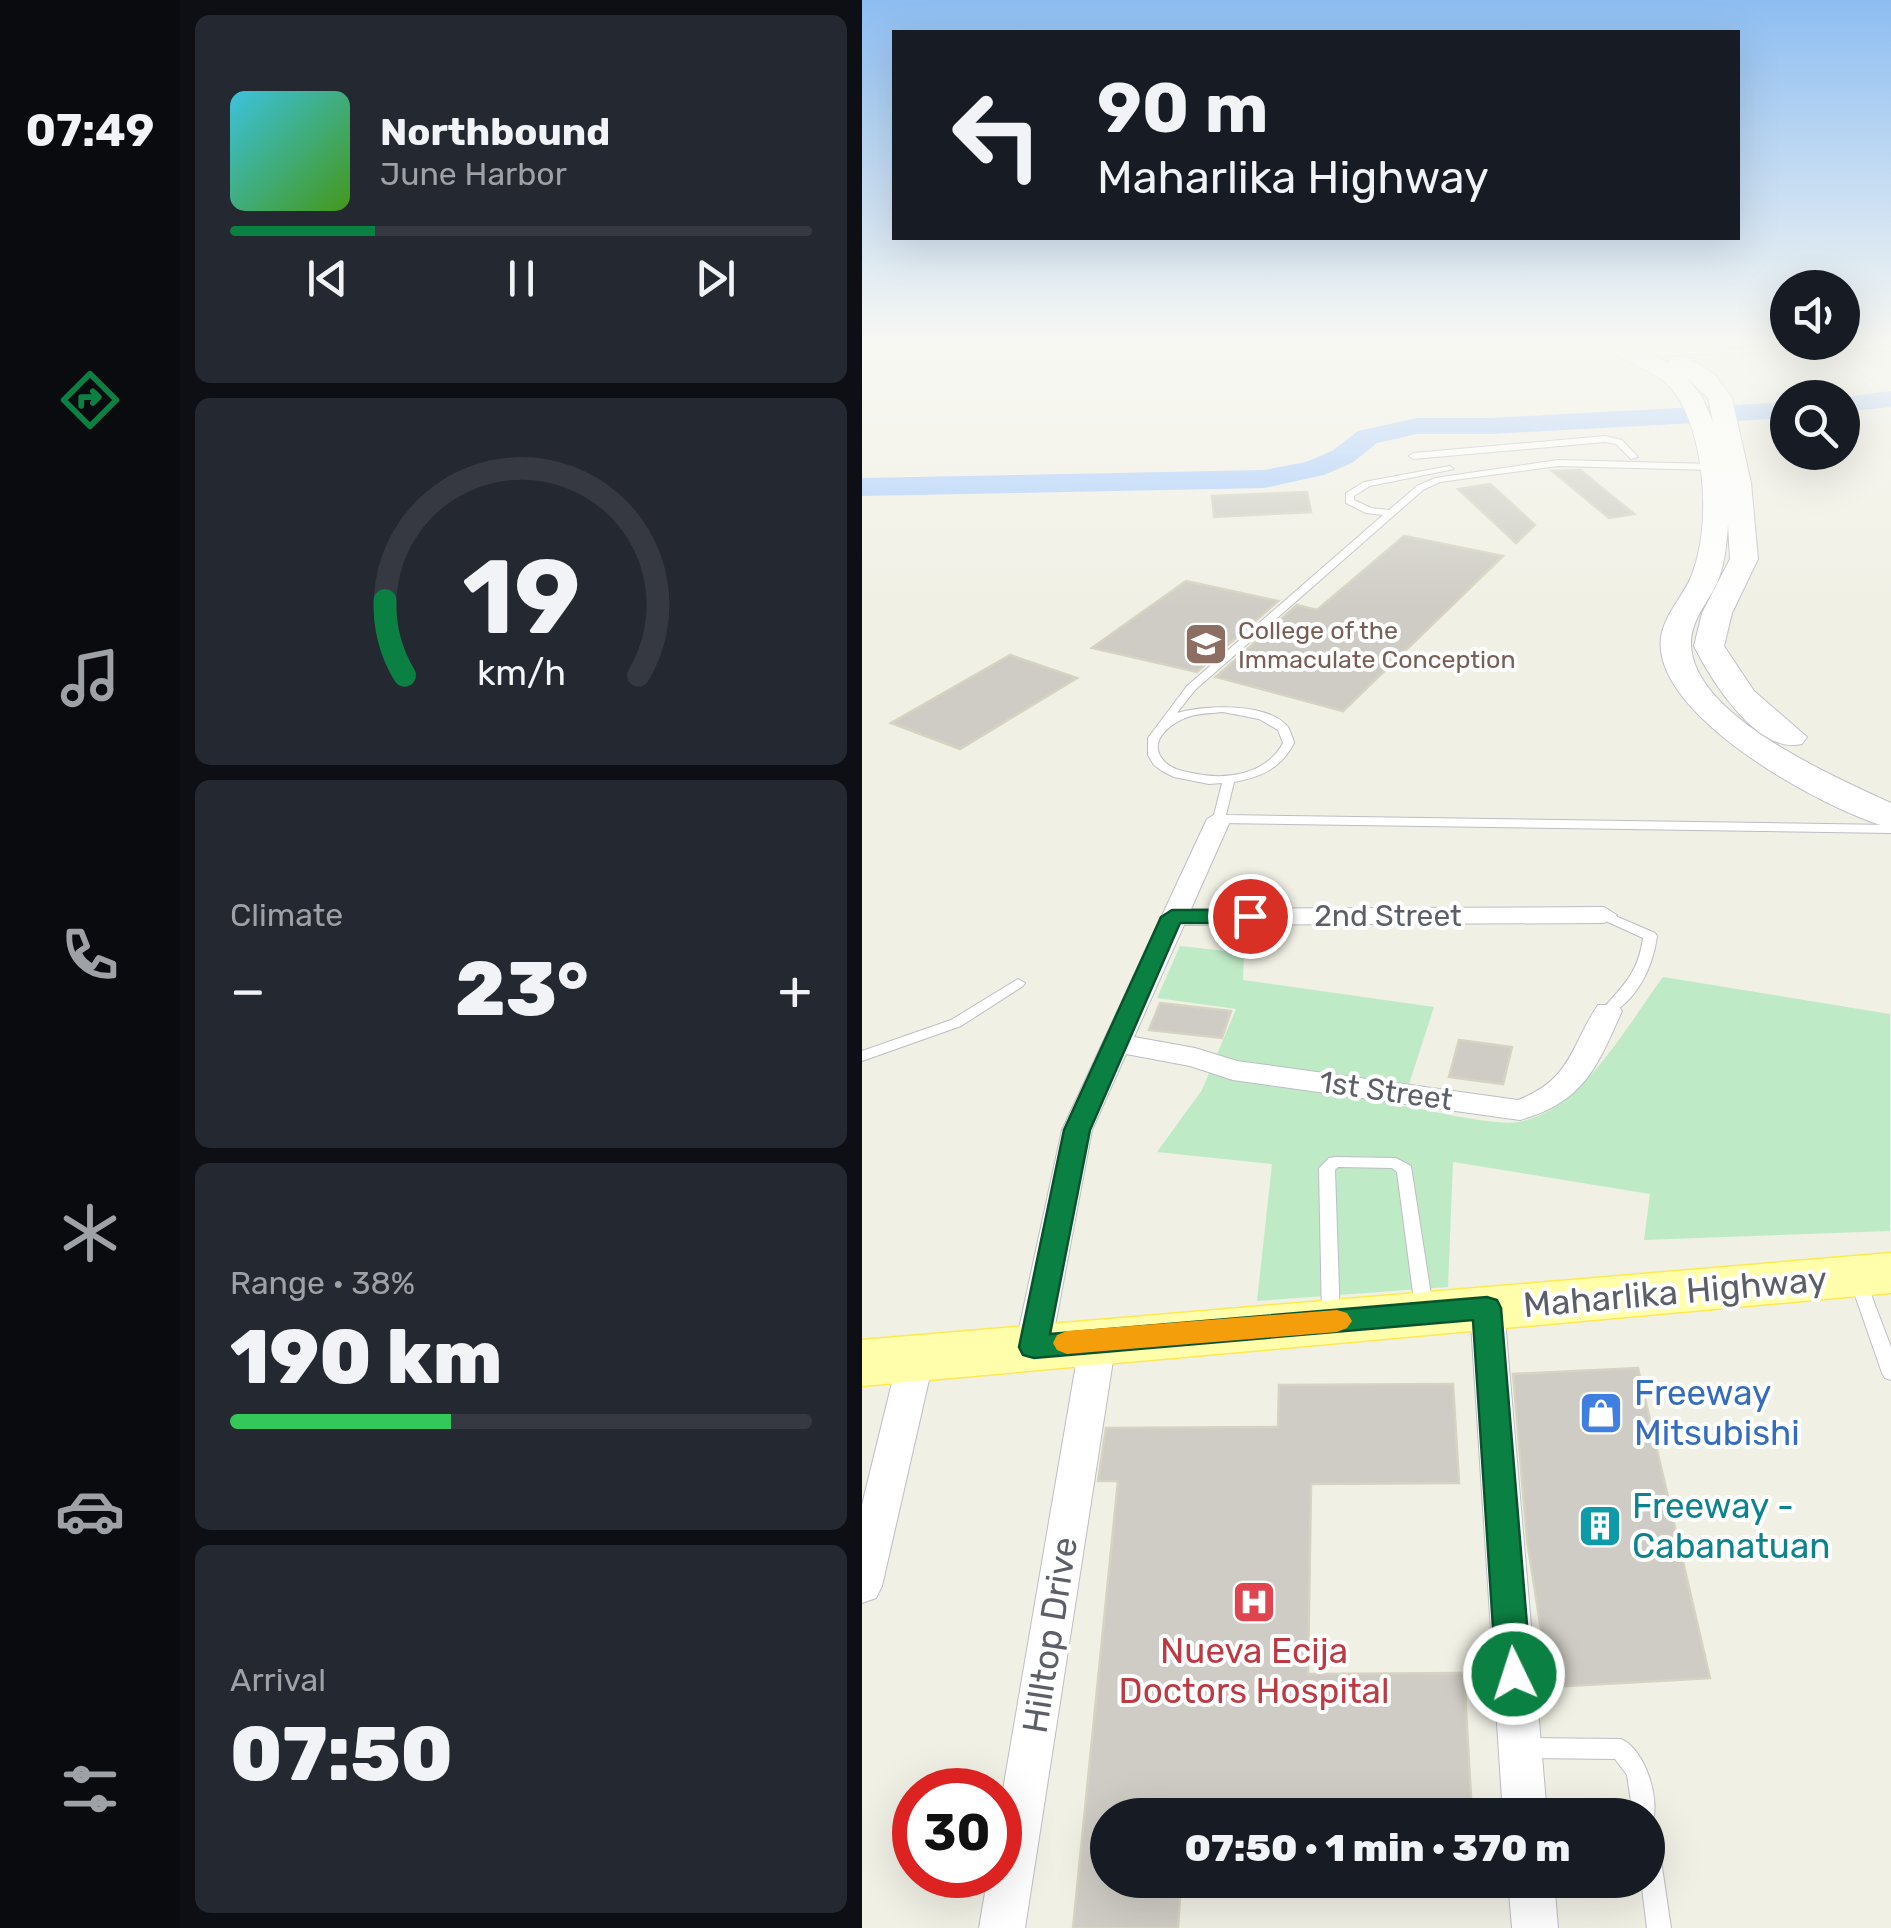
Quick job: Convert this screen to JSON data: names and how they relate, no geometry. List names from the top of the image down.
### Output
{
  "streets": {
    "main road": ["Maharlika Highway"],
    "street": ["2nd Street", "1st Street", "Hilltop Drive"]
  },
  "crossings": [
    ["Maharlika Highway", "Hilltop Drive"]
  ],
  "places": {
    "school or university": ["College of the Immaculate Conception"],
    "shop": ["Freeway Mitsubishi"],
    "building": ["Freeway - Cabanatuan"],
    "hospital": ["Nueva Ecija Doctors Hospital"]
  },
  "page": {
    "tabs": "07:49",
    "turn": ["90 m", "Maharlika Highway"],
    "song": ["Northbound", "June Harbor"],
    "tile": [
      "Climate",
      ["Range · 38%", "190 km"],
      ["Arrival", "07:50"]
    ],
    "heat": ["−", "23°", "+"],
    "limit": "30",
    "trip": "07:50 · 1 min · 370 m",
    "gauge": ["19", "km/h"]
  }
}
